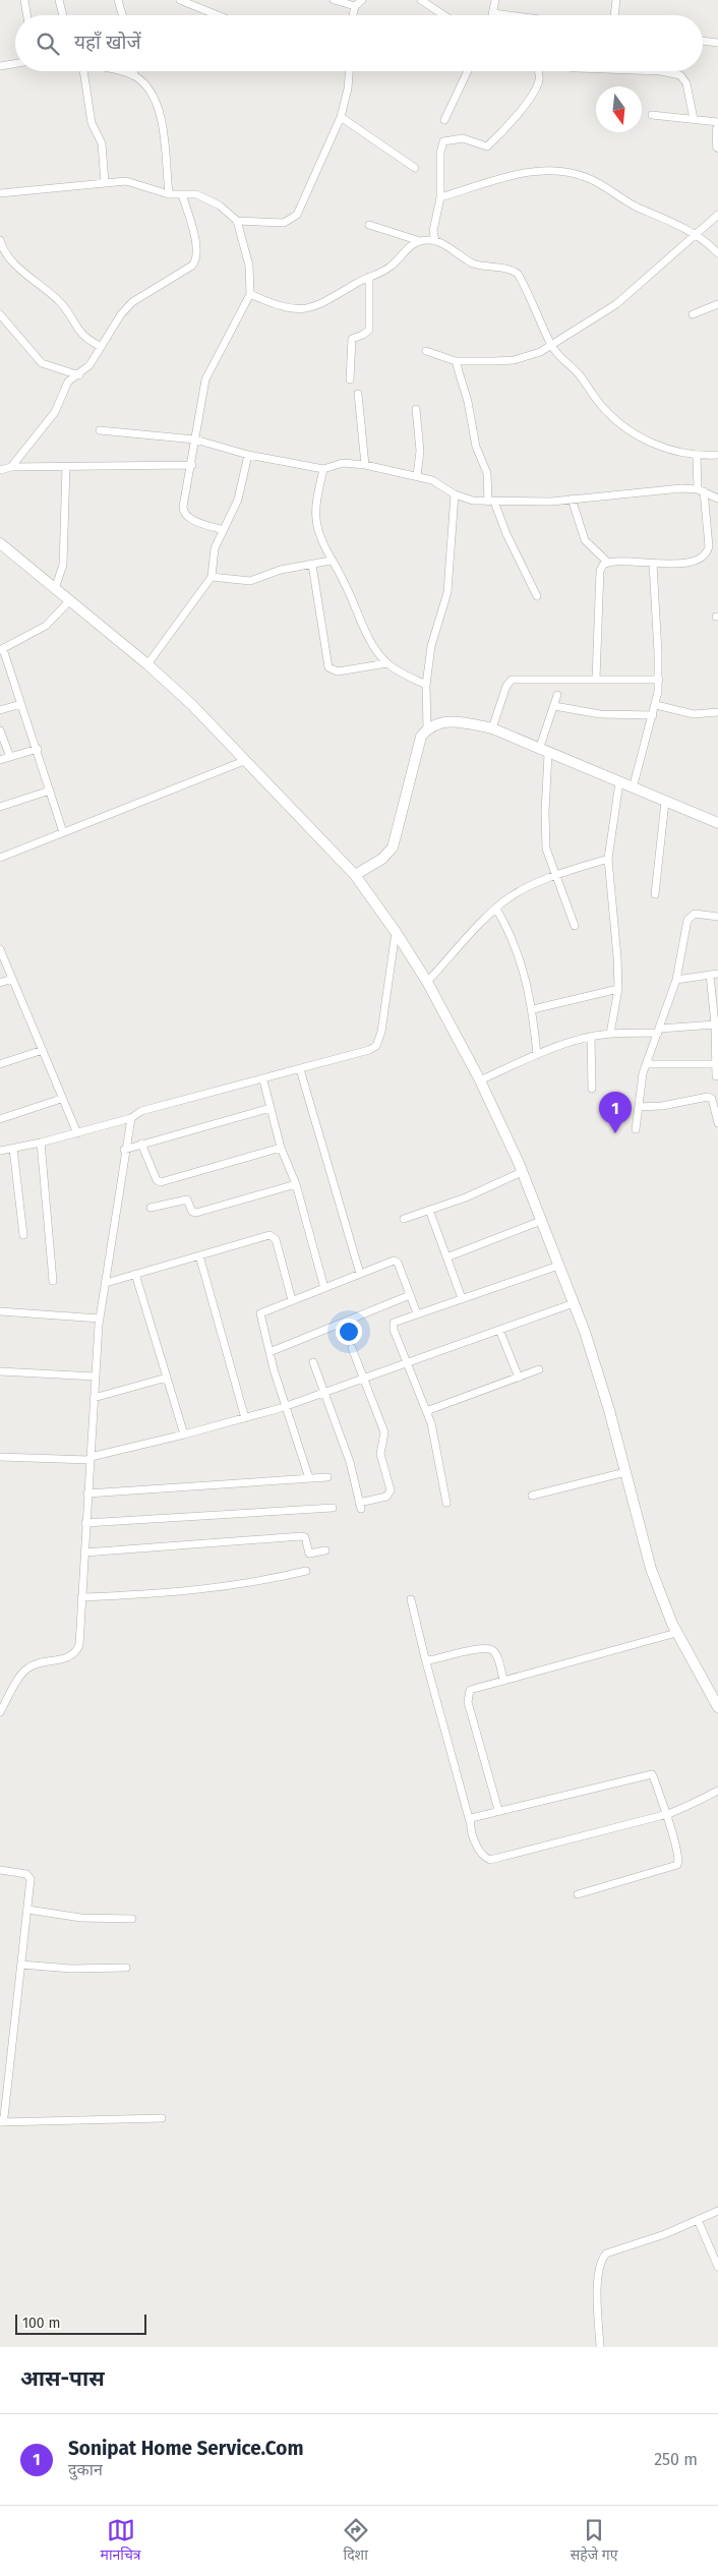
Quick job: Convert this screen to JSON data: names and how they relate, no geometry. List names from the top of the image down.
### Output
{
  "scale_bar": "100 m",
  "north": "bottom",
  "page": {
    "search": "यहाँ खोजें",
    "pins": "1",
    "scale": "100 m",
    "heading": "आस-पास",
    "list": [
      {
        "mark": "1",
        "name": "Sonipat Home Service.Com",
        "note": "दुकान",
        "value": "250 m"
      }
    ],
    "nav": ["मानचित्र", "दिशा", "सहेजे गए"]
  }
}
